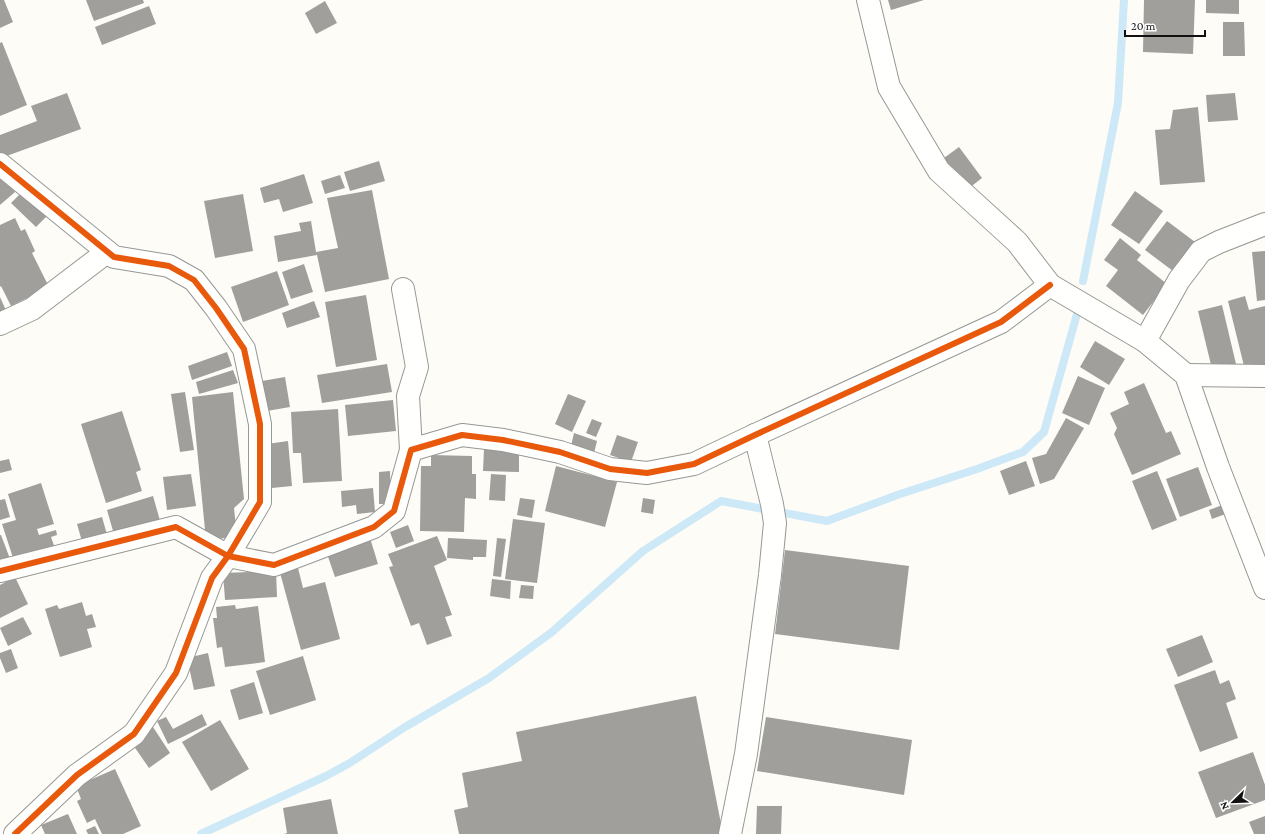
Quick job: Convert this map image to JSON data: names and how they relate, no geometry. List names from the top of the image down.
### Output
{
  "scale_bar": "20 m",
  "north": "bottom left"
}
